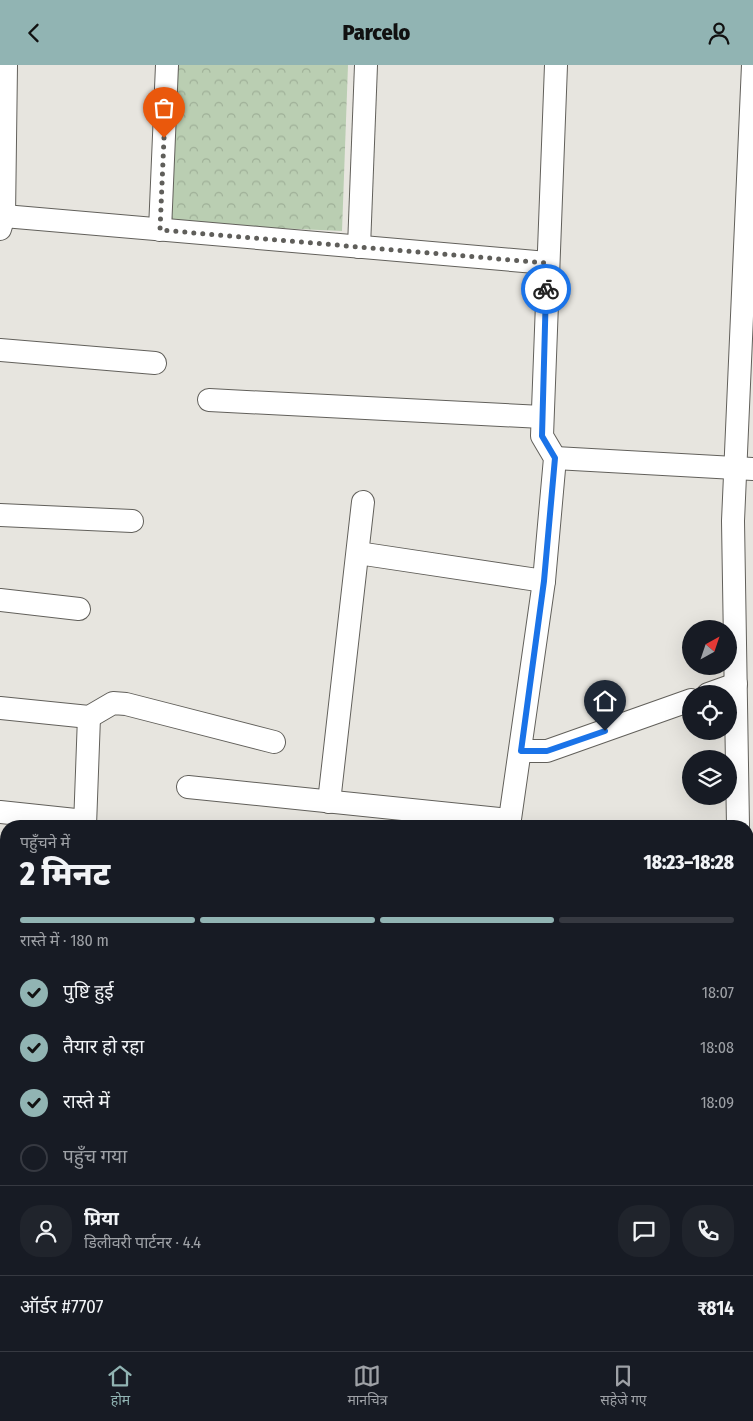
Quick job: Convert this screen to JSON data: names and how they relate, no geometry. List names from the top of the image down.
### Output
{
  "north": "top right",
  "page": {
    "header": "Parcelo",
    "heading": ["2 मिनट", "पहुँचने में", "18:23–18:28"],
    "panel": [
      "प्रिया",
      "डिलीवरी पार्टनर · 4.4",
      "ऑर्डर #7707",
      "₹814"
    ],
    "bar": "रास्ते में · 180 m",
    "list": [
      ["पुष्टि हुई", "18:07"],
      ["तैयार हो रहा", "18:08"],
      ["रास्ते में", "18:09"],
      "पहुँच गया"
    ],
    "tabs": ["होम", "मानचित्र", "सहेजे गए"]
  }
}
